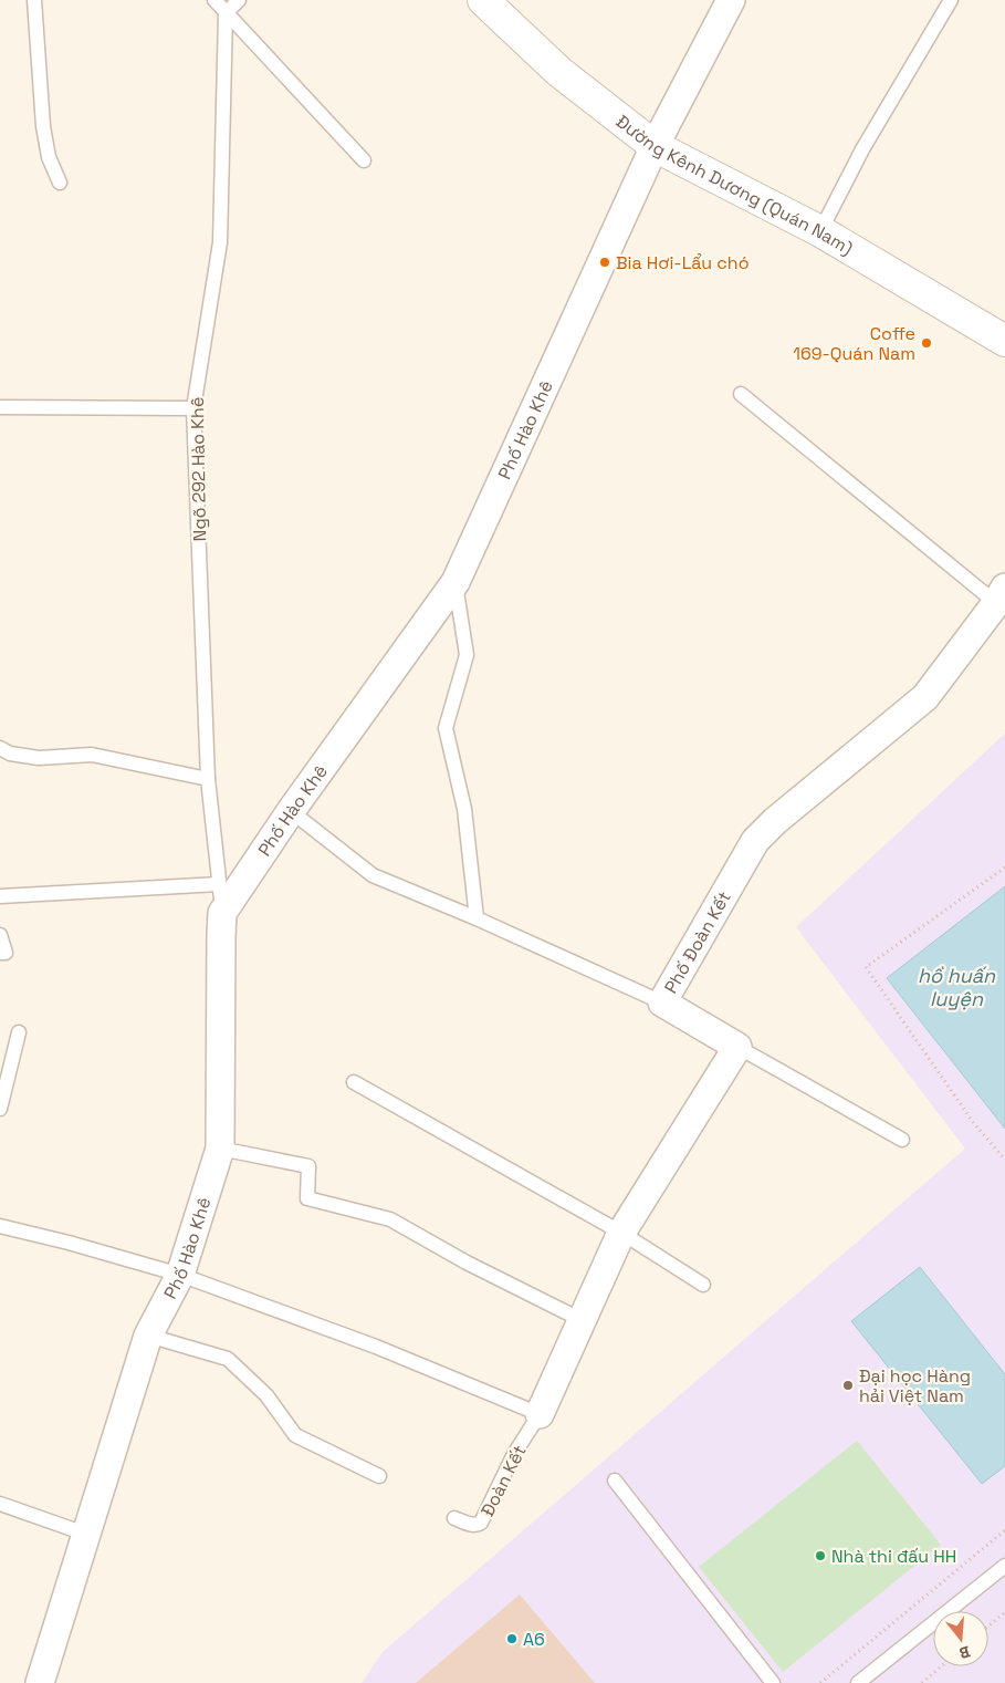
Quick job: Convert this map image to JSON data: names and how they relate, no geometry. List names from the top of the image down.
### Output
{
  "streets": {
    "street": ["Đường Kênh Dương (Quán Nam)", "Phố Hào Khê", "Phố Đoàn Kết"],
    "lane": ["Ngõ 292 Hào Khê", "Đoàn Kết"]
  },
  "crossings": [
    ["Đường Kênh Dương (Quán Nam)", "Phố Hào Khê"],
    ["Phố Hào Khê", "Ngõ 292 Hào Khê"]
  ],
  "water": ["hồ huấn luyện"],
  "places": [
    "Bia Hơi-Lẩu chó",
    "Coffe 169-Quán Nam",
    "Đại học Hàng hải Việt Nam",
    "Nhà thi đấu HH",
    "A6"
  ],
  "north": "bottom"
}
